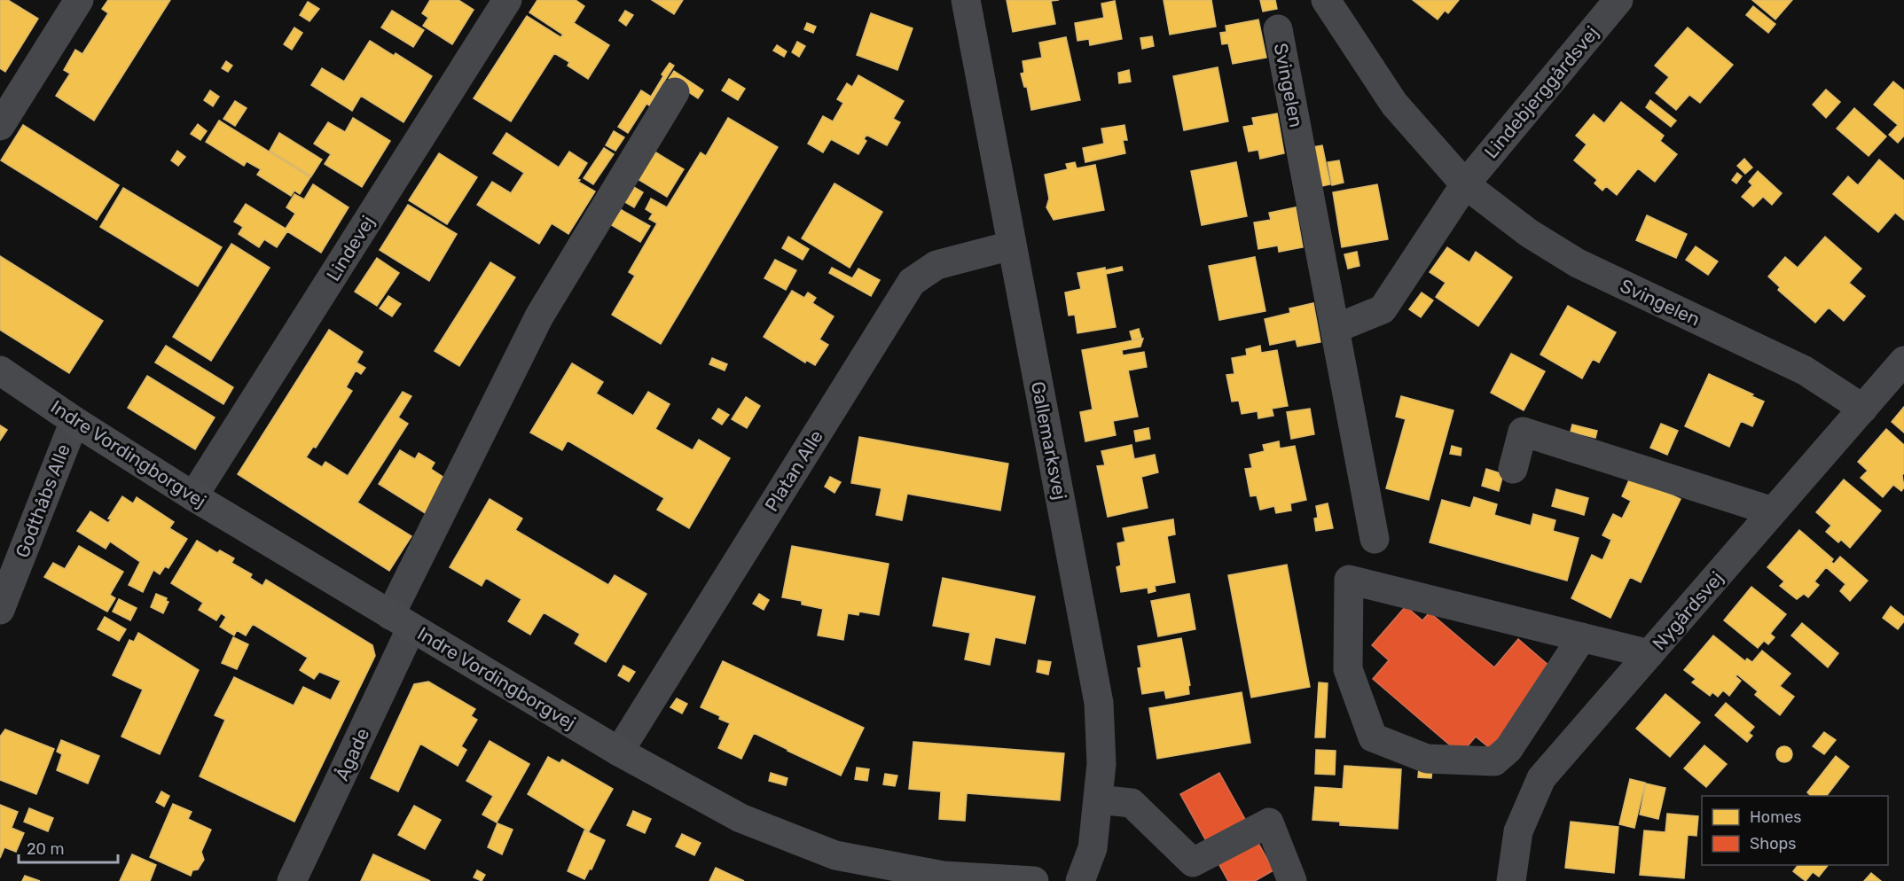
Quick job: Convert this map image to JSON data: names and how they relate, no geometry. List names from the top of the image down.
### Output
{
  "streets": {
    "main road": ["Indre Vordingborgvej"],
    "street": [
      "Svingelen",
      "Lindebjerggårdsvej",
      "Lindevej",
      "Gallemarksvej",
      "Platan Alle",
      "Godthåbs Alle",
      "Nygårdsvej",
      "Ågade"
    ]
  },
  "crossings": [
    ["Svingelen", "Lindebjerggårdsvej"],
    ["Svingelen", "Nygårdsvej"],
    ["Lindevej", "Indre Vordingborgvej"],
    ["Gallemarksvej", "Platan Alle"],
    ["Indre Vordingborgvej", "Platan Alle"],
    ["Indre Vordingborgvej", "Godthåbs Alle"],
    ["Indre Vordingborgvej", "Ågade"]
  ],
  "legend": ["Homes", "Shops"],
  "scale_bar": "20 m"
}
